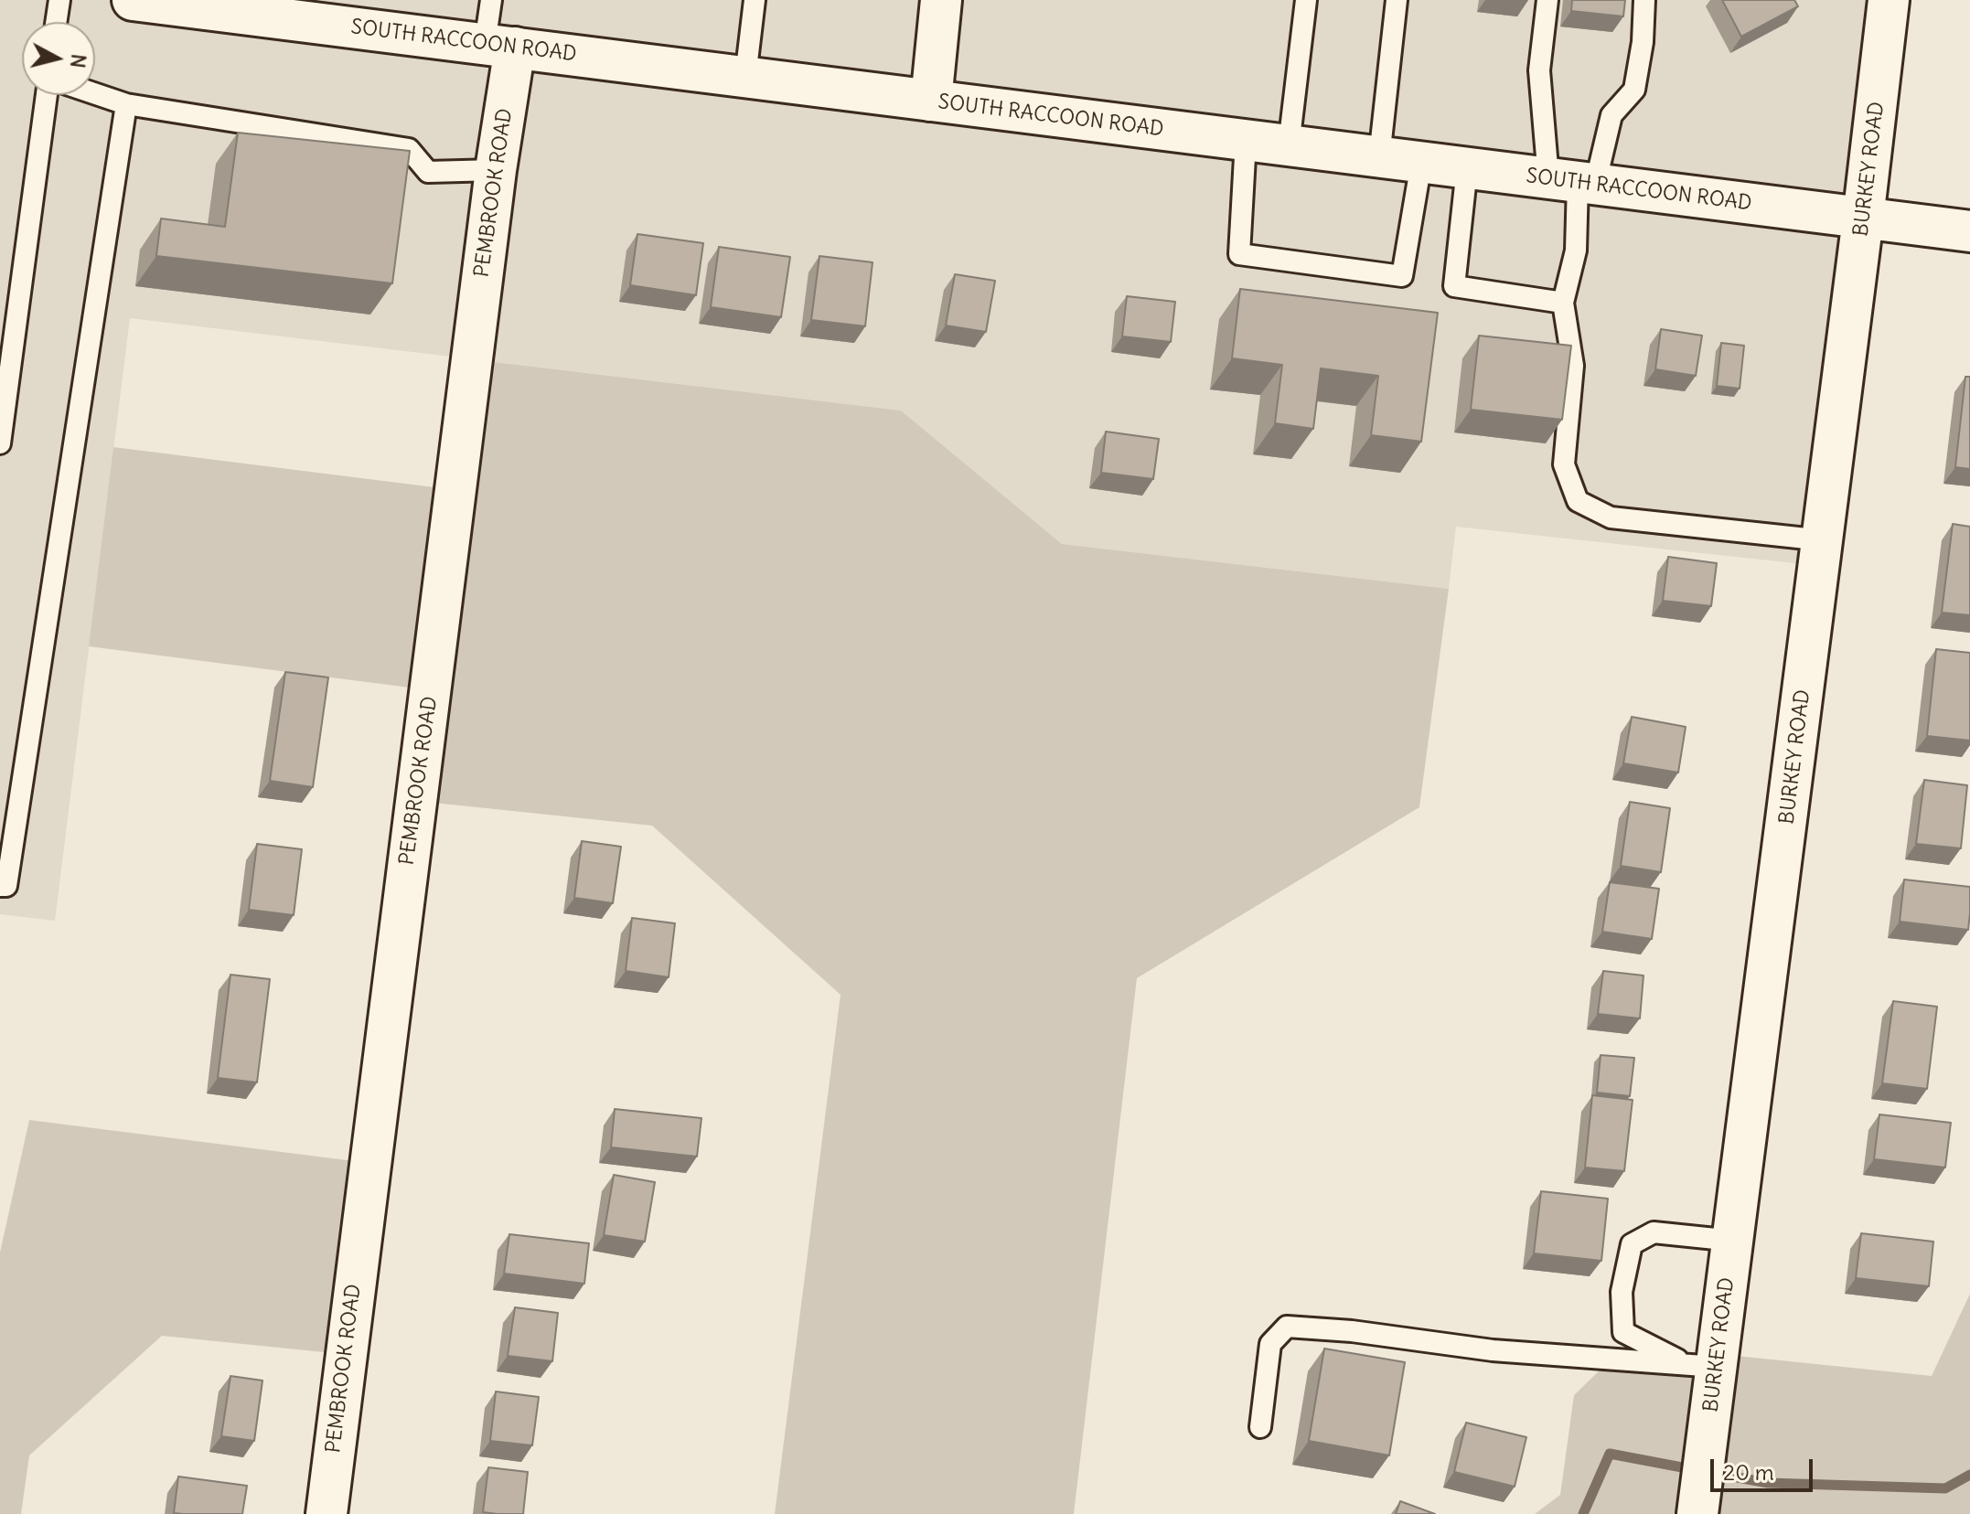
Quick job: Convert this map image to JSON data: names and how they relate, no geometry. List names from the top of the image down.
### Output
{
  "streets": {
    "street": ["SOUTH RACCOON ROAD", "BURKEY ROAD", "PEMBROOK ROAD"]
  },
  "crossings": [
    ["SOUTH RACCOON ROAD", "BURKEY ROAD"],
    ["SOUTH RACCOON ROAD", "PEMBROOK ROAD"]
  ],
  "scale_bar": "20 m",
  "north": "right"
}
